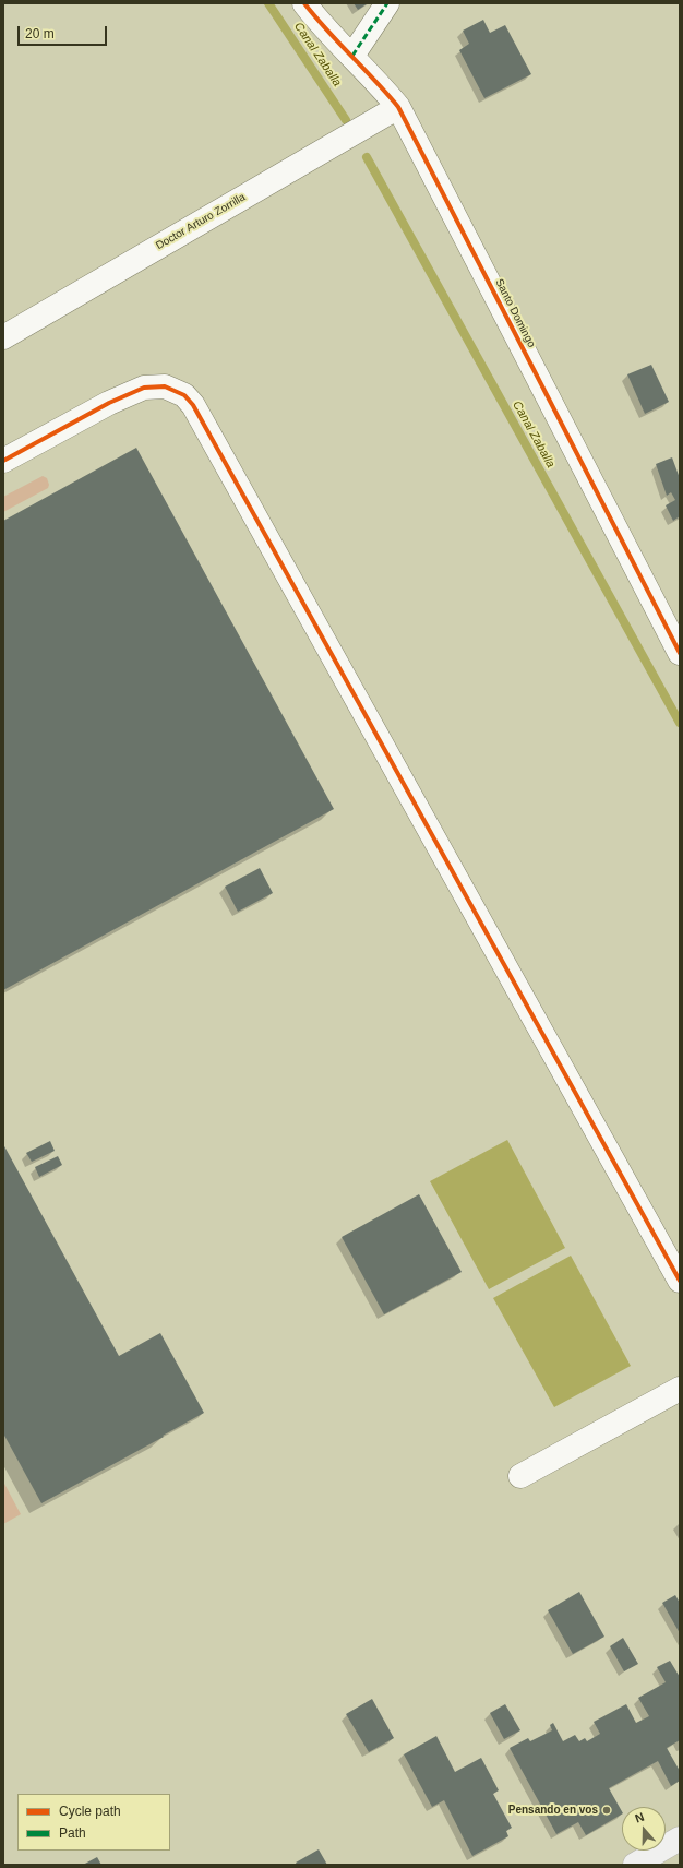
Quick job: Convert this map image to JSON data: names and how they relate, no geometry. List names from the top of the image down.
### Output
{
  "streets": {
    "street": ["Doctor Arturo Zorrilla", "Santo Domingo"]
  },
  "crossings": [
    ["Doctor Arturo Zorrilla", "Santo Domingo"]
  ],
  "water": ["Canal Zaballa"],
  "places": ["Pensando en vos"],
  "legend": ["Cycle path", "Path"],
  "scale_bar": "20 m",
  "north": "top"
}
